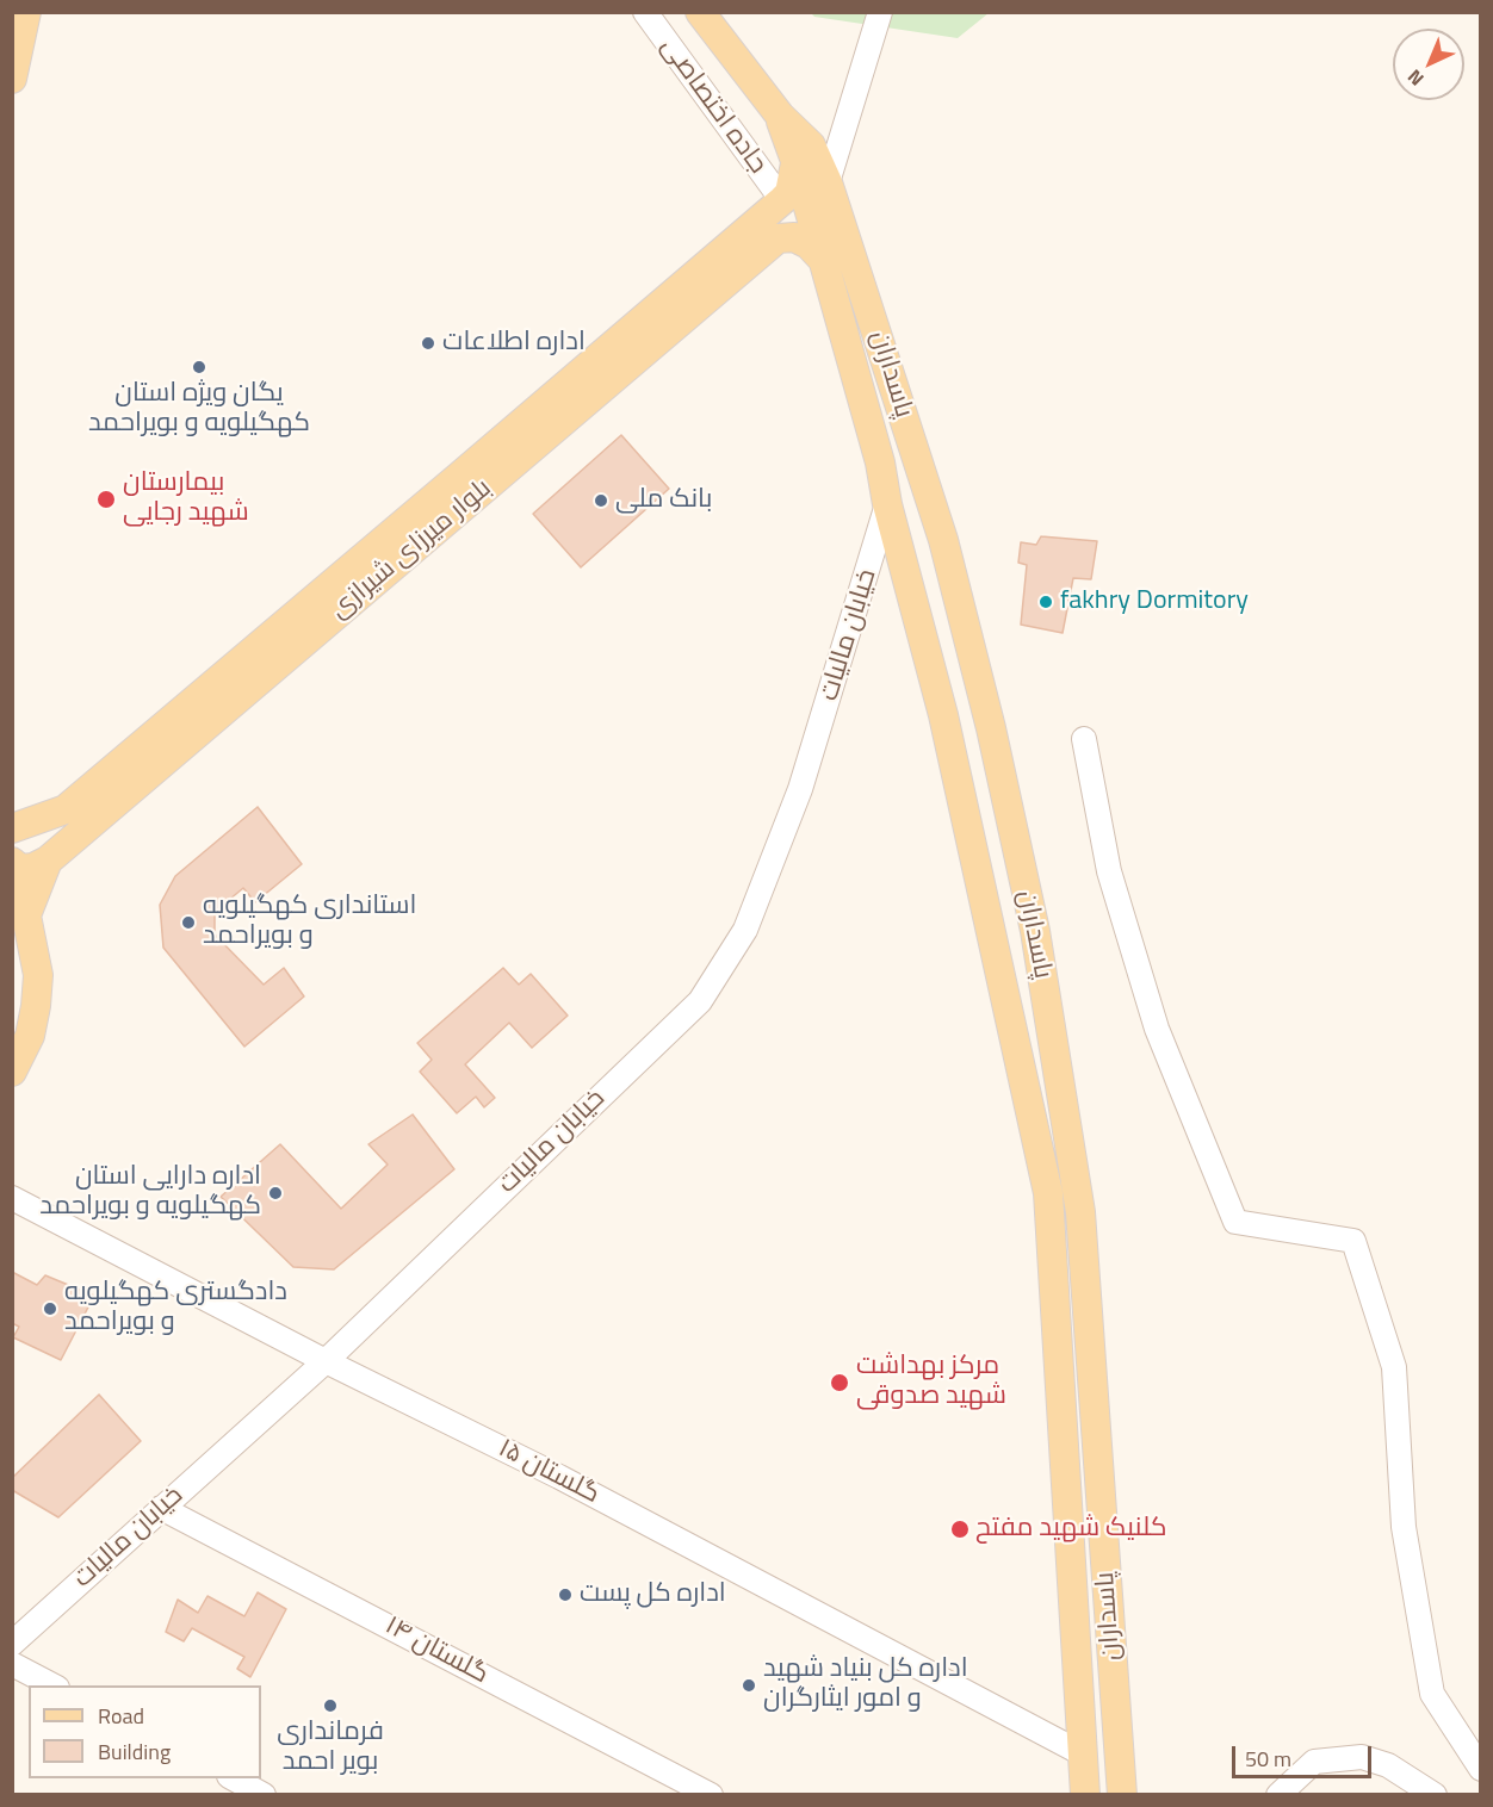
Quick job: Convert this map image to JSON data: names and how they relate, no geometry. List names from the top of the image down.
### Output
{
  "streets": {
    "main road": ["پاسداران", "بلوار میرزای شیرازی"],
    "street": [
      "جاده اختصاصی",
      "خیابان مالیات",
      "گلستان ۱۵",
      "گلستان ۱۴"
    ]
  },
  "crossings": [
    ["جاده اختصاصی", "بلوار میرزای شیرازی"],
    ["پاسداران", "بلوار میرزای شیرازی"],
    ["پاسداران", "خیابان مالیات"],
    ["پاسداران", "گلستان ۱۵"],
    ["خیابان مالیات", "گلستان ۱۵"],
    ["خیابان مالیات", "گلستان ۱۴"]
  ],
  "places": [
    "اداره اطلاعات",
    "یگان ویژه استان کهگیلویه و بویراحمد",
    "بیمارستان شهید رجایی",
    "بانک ملی",
    "fakhry Dormitory",
    "استانداری کهگیلویه و بویراحمد",
    "اداره دارایی استان کهگیلویه و بویراحمد",
    "دادگستری کهگیلویه و بویراحمد",
    "مرکز بهداشت شهید صدوقی",
    "کلنیک شهید مفتح",
    "اداره کل پست",
    "اداره کل بنیاد شهید و امور ایثارگران",
    "فرمانداری بویر احمد"
  ],
  "legend": ["Road", "Building"],
  "scale_bar": "50 m",
  "north": "bottom left"
}
